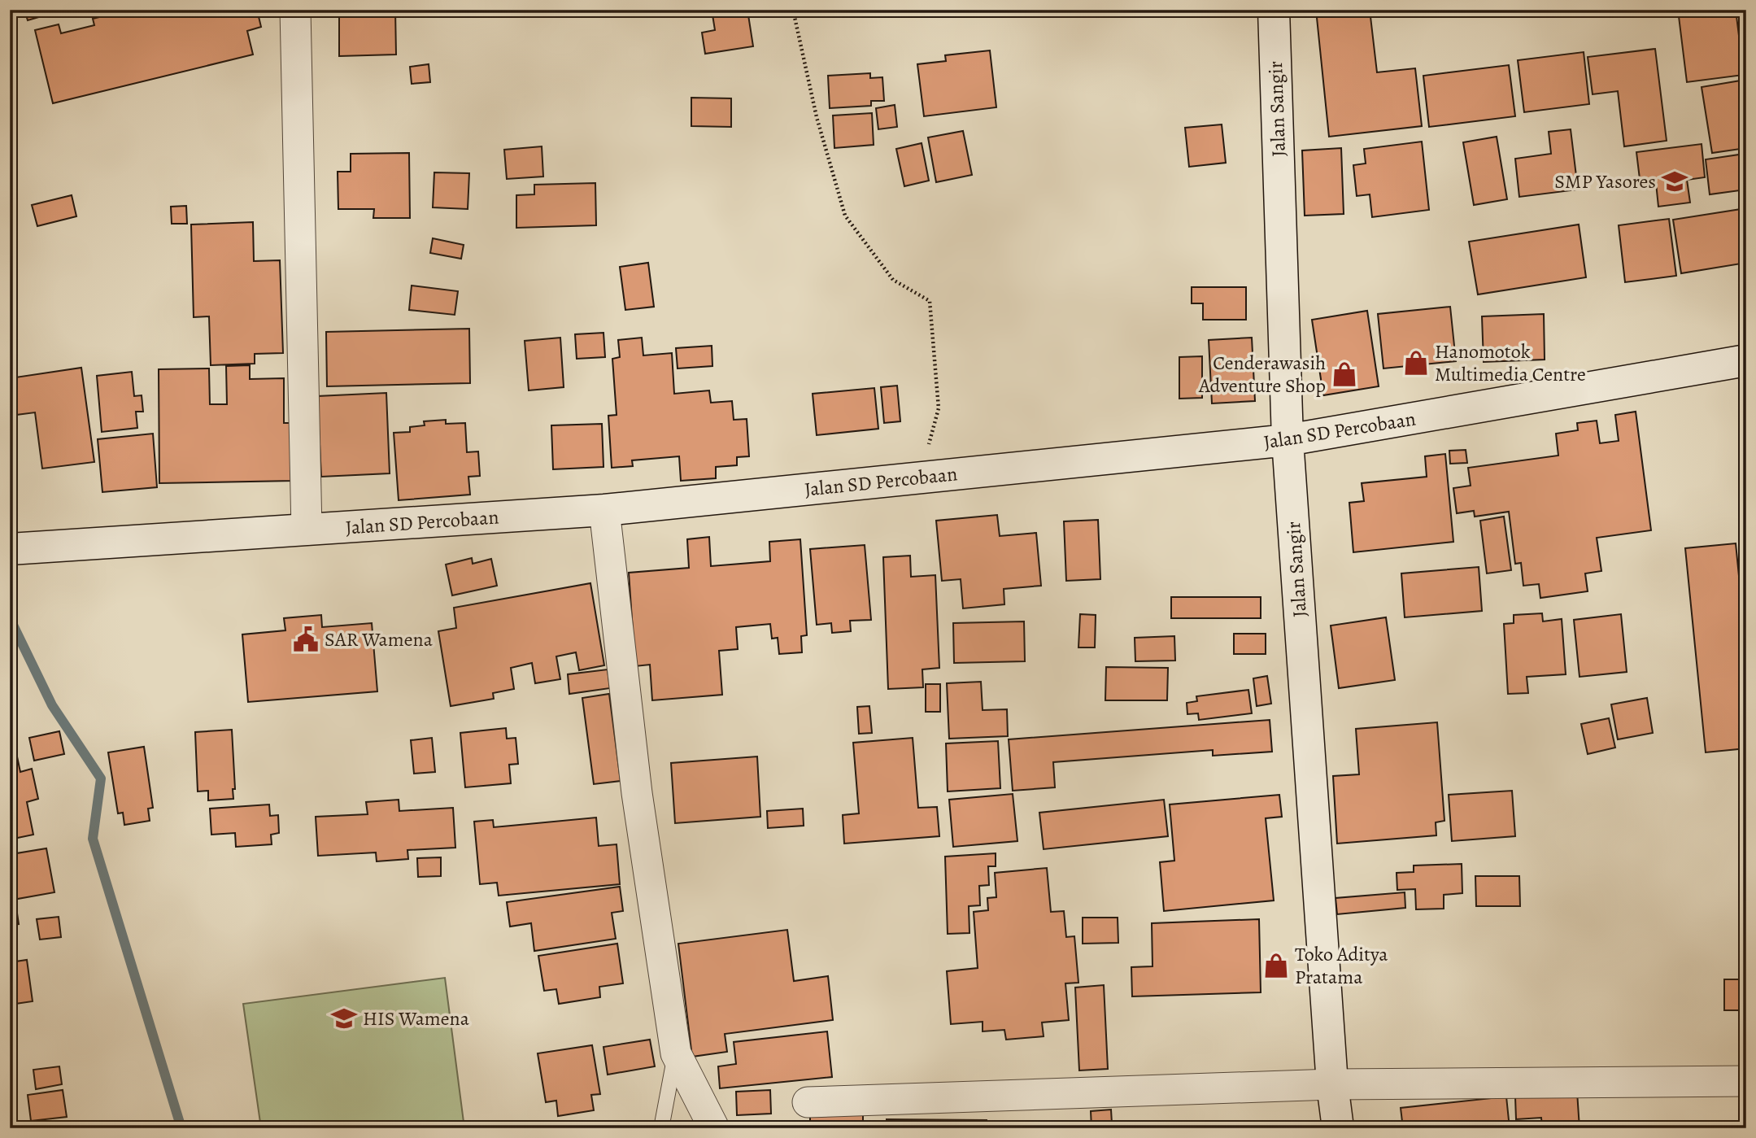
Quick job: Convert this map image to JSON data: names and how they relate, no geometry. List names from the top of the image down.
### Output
{
  "streets": {
    "street": ["Jalan Sangir", "Jalan SD Percobaan"]
  },
  "crossings": [
    ["Jalan Sangir", "Jalan SD Percobaan"]
  ],
  "places": {
    "school or university": ["SMP Yasores", "HIS Wamena"],
    "shop": ["Hanomotok Multimedia Centre", "Cenderawasih Adventure Shop", "Toko Aditya Pratama"],
    "public building": ["SAR Wamena"]
  }
}
